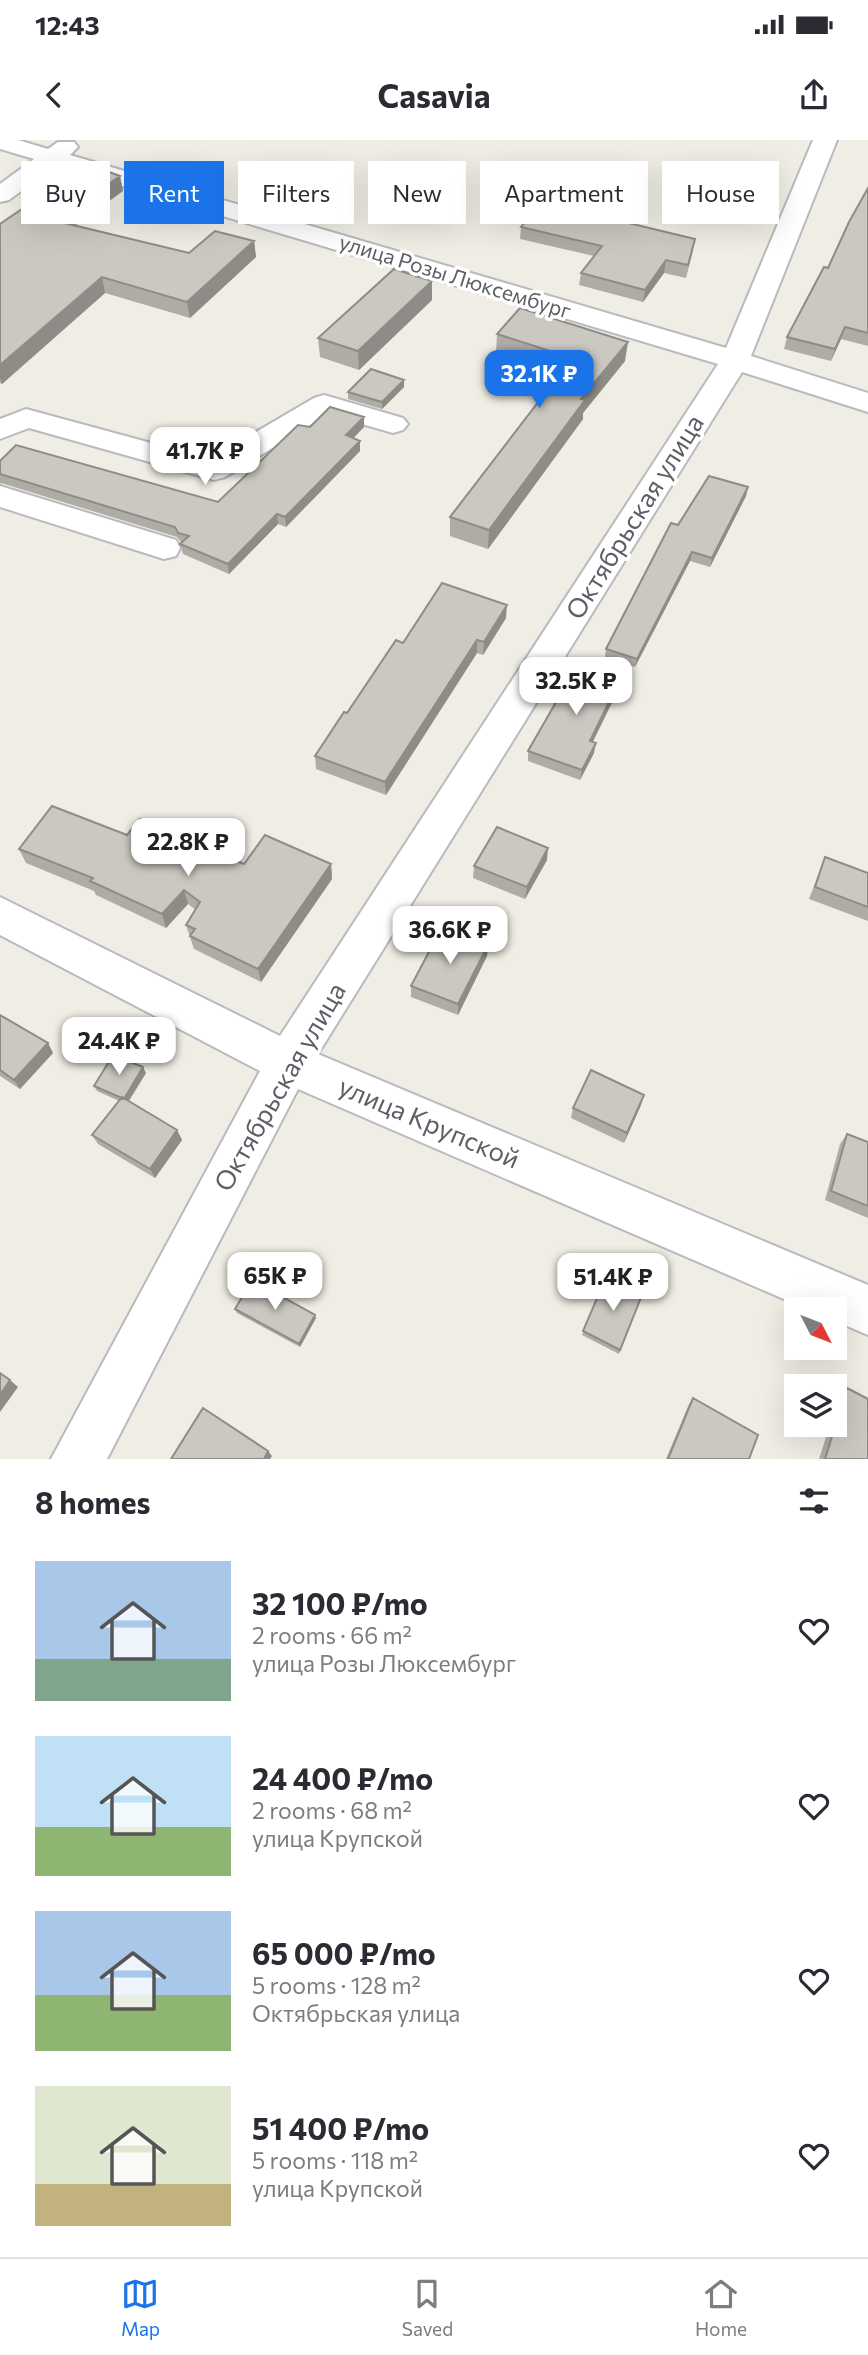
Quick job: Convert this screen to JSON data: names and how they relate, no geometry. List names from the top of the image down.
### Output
{
  "streets": {
    "street": ["улица Розы Люксембург", "Октябрьская улица", "улица Крупской"]
  },
  "crossings": [
    ["улица Розы Люксембург", "Октябрьская улица"],
    ["Октябрьская улица", "улица Крупской"]
  ],
  "north": "bottom right",
  "page": {
    "status": "12:43",
    "header": "Casavia",
    "chip": [
      "Buy",
      "Rent",
      "Filters",
      "New",
      "Apartment",
      "House"
    ],
    "price": [
      "32.1K ₽",
      "41.7K ₽",
      "32.5K ₽",
      "22.8K ₽",
      "36.6K ₽",
      "24.4K ₽",
      "65K ₽",
      "51.4K ₽"
    ],
    "heading": "8 homes",
    "list": [
      {
        "name": "32 100 ₽/mo",
        "note": "2 rooms · 66 m² · улица Розы Люксембург"
      },
      {
        "name": "24 400 ₽/mo",
        "note": "2 rooms · 68 m² · улица Крупской"
      },
      {
        "name": "65 000 ₽/mo",
        "note": "5 rooms · 128 m² · Октябрьская улица"
      },
      {
        "name": "51 400 ₽/mo",
        "note": "5 rooms · 118 m² · улица Крупской"
      }
    ],
    "tabs": ["Map", "Saved", "Home"]
  }
}
